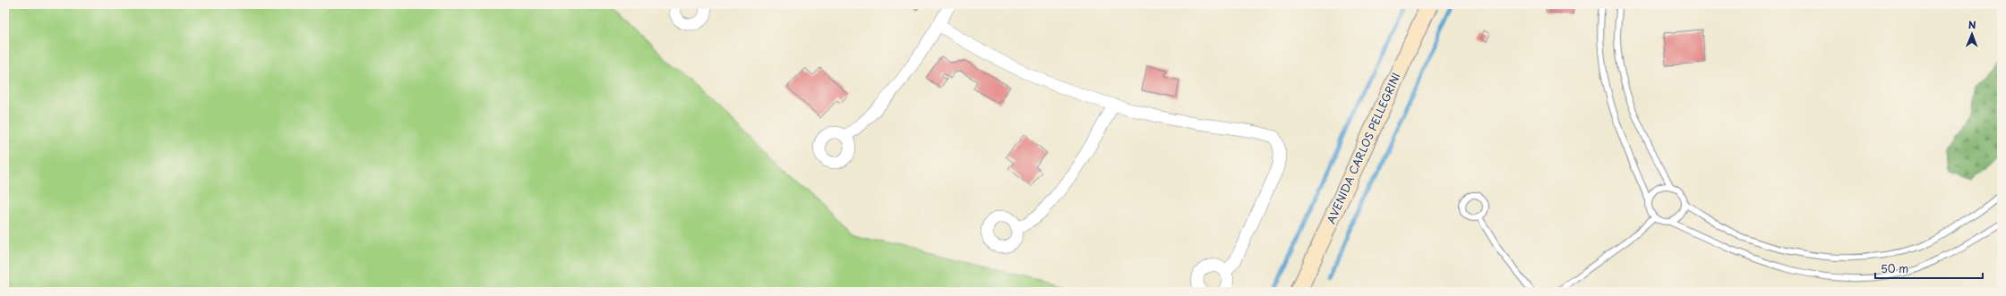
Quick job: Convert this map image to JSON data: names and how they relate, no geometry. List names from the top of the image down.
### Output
{
  "streets": {
    "main road": ["AVENIDA CARLOS PELLEGRINI"]
  },
  "scale_bar": "50 m",
  "north": "top"
}
